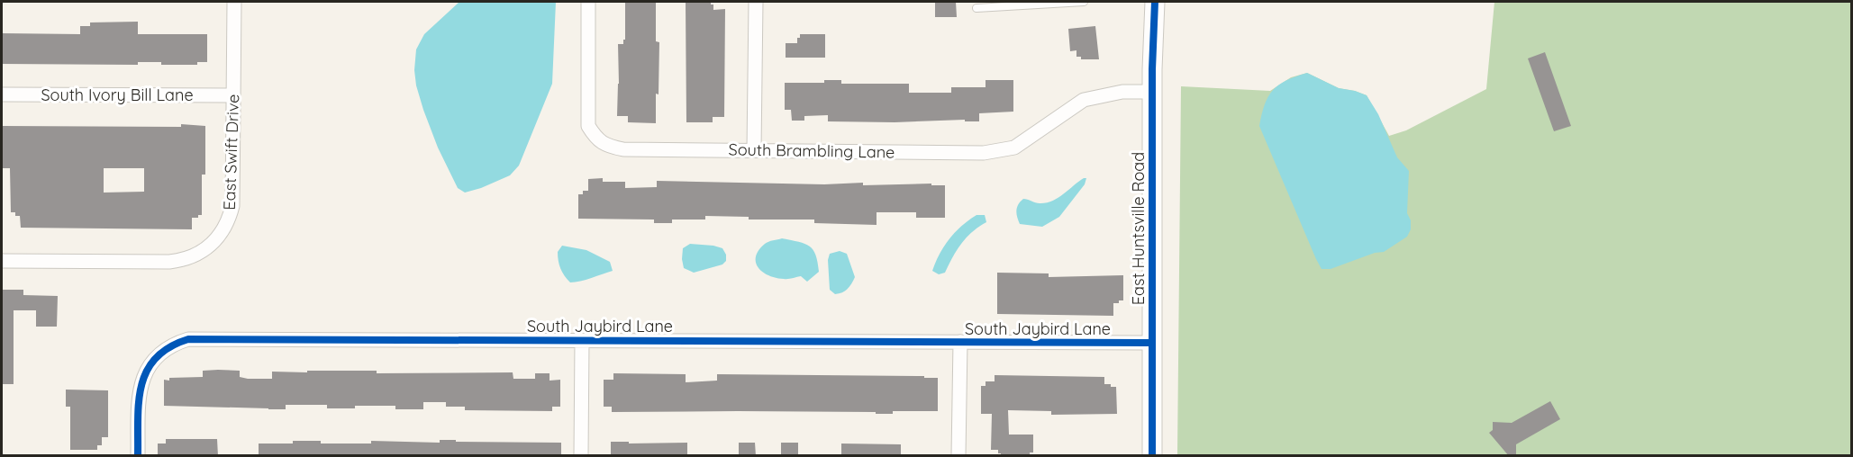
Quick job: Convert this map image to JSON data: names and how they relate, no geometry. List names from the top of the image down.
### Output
{
  "streets": {
    "main road": ["East Huntsville Road"],
    "street": [
      "South Ivory Bill Lane",
      "South Brambling Lane",
      "East Swift Drive",
      "South Jaybird Lane"
    ]
  },
  "crossings": [
    ["South Ivory Bill Lane", "East Swift Drive"],
    ["South Brambling Lane", "East Huntsville Road"],
    ["East Huntsville Road", "South Jaybird Lane"]
  ]
}
